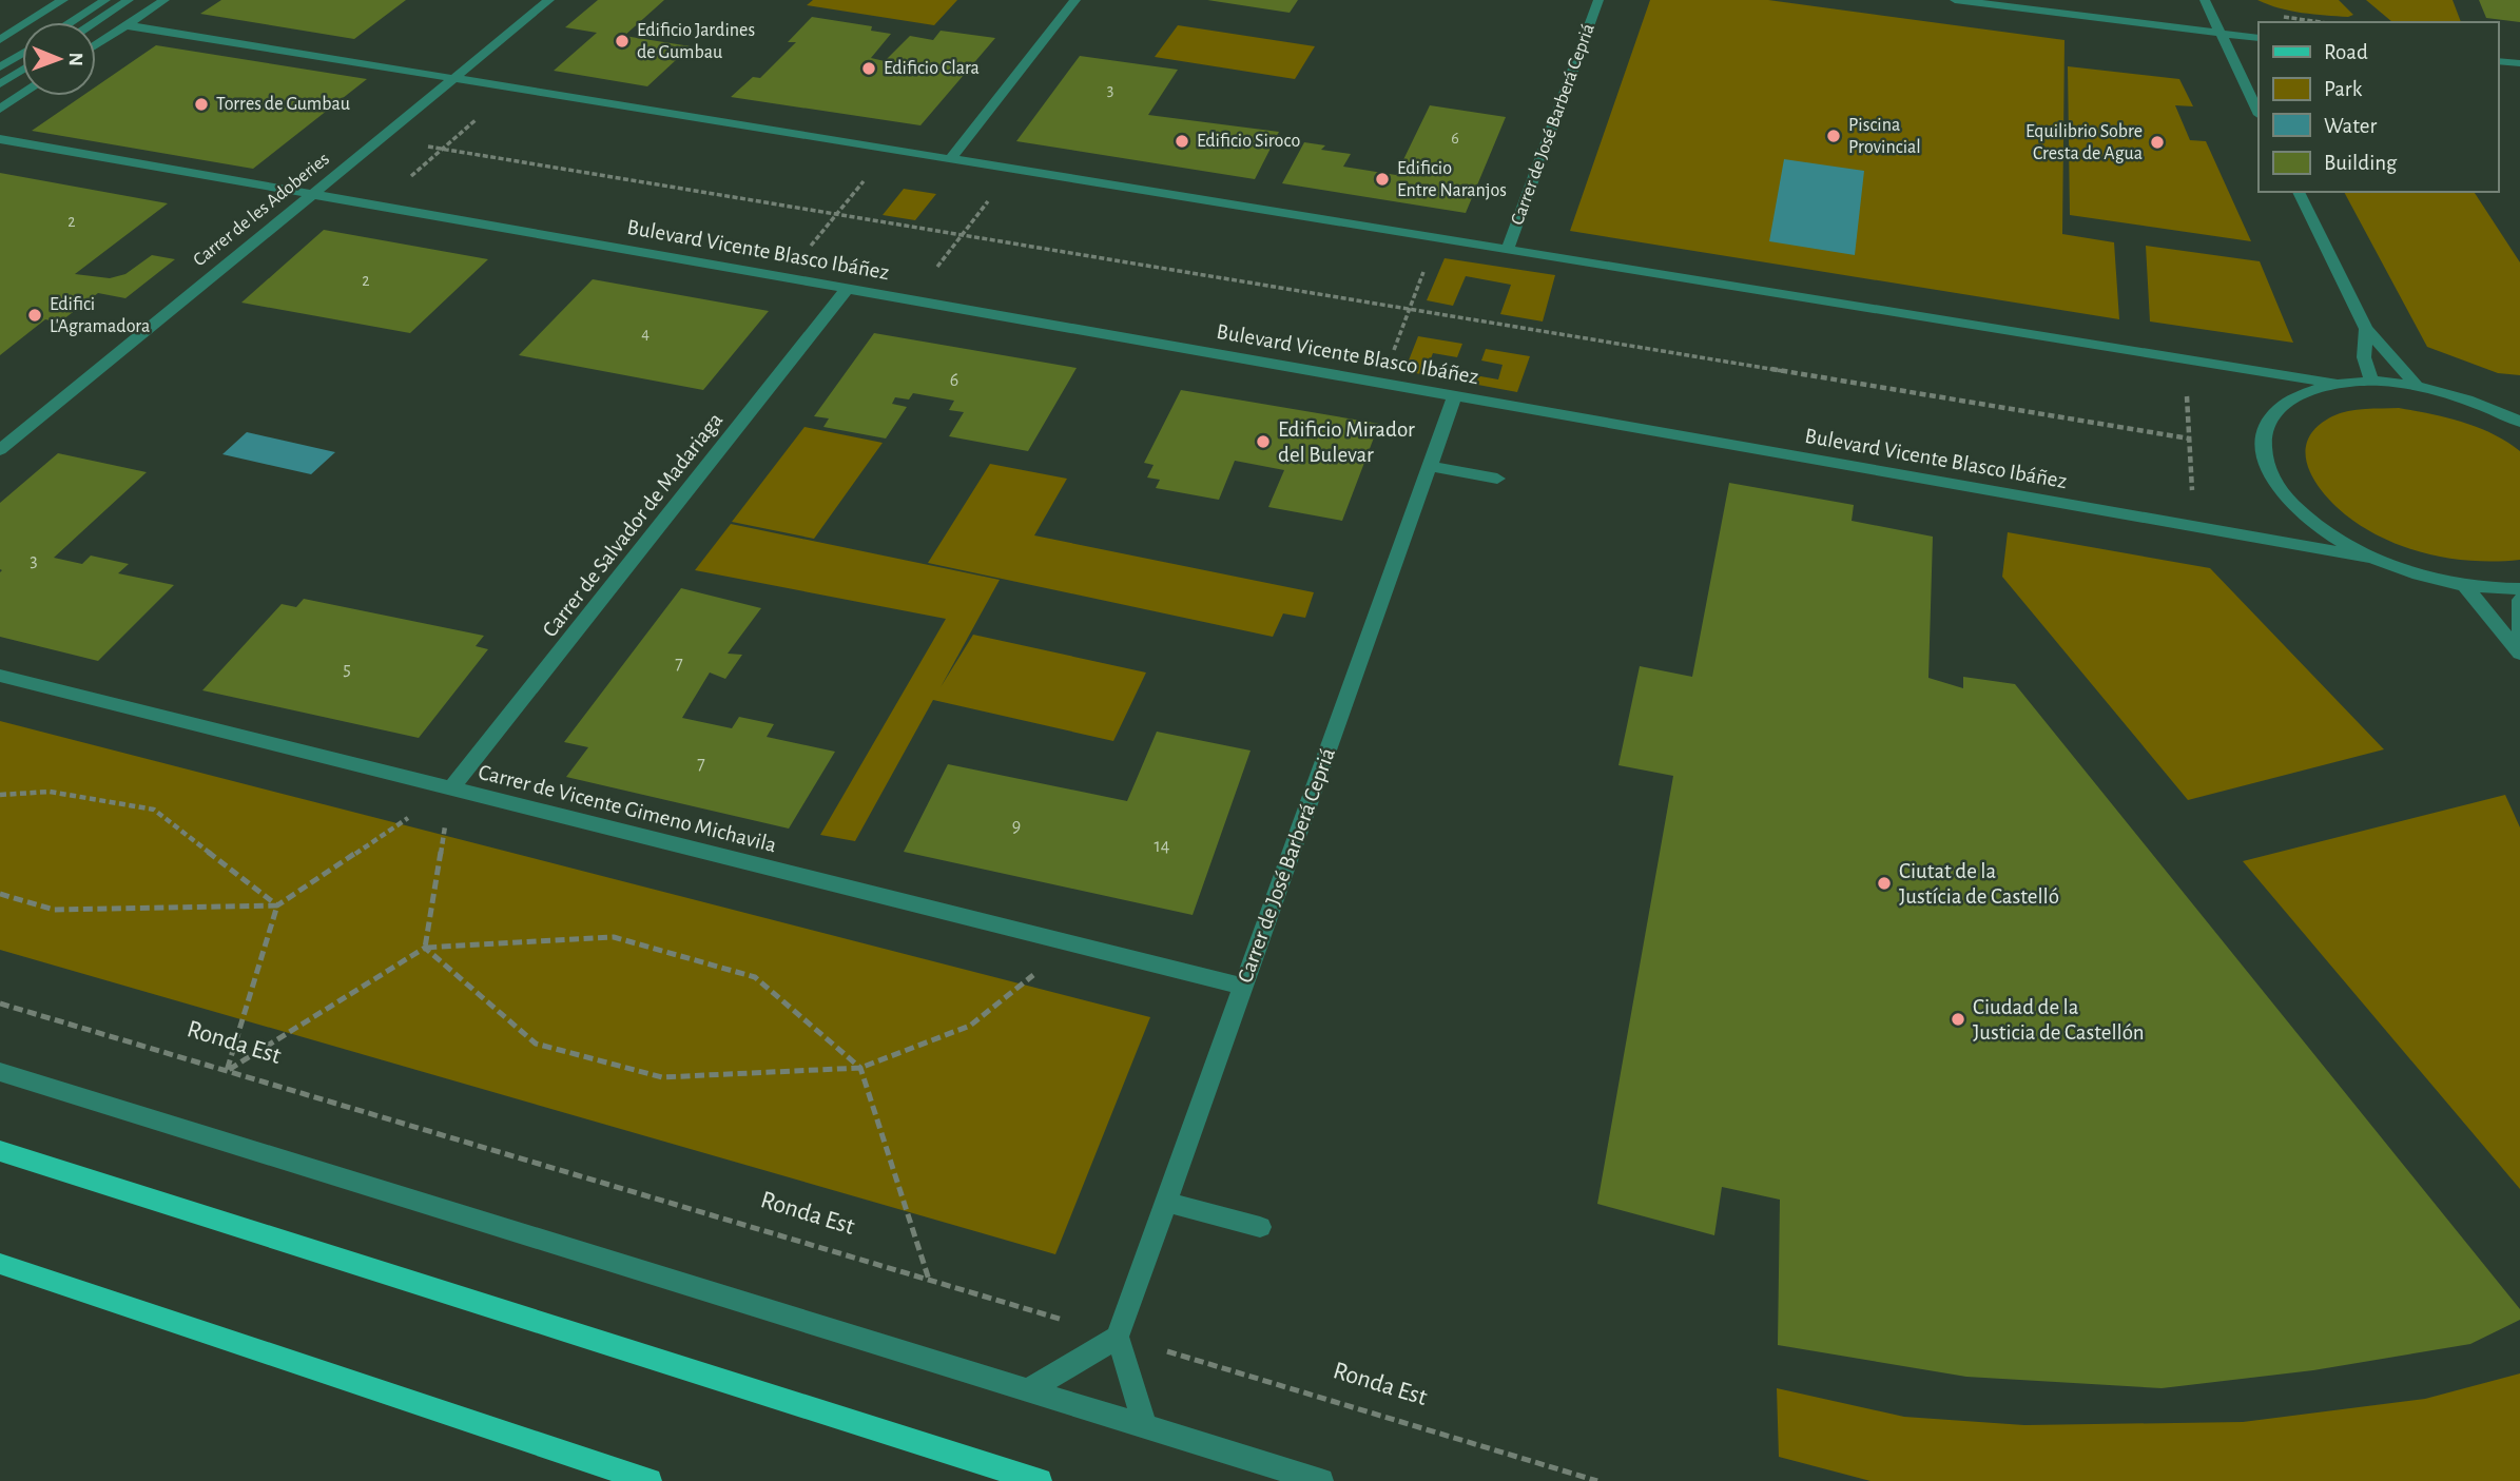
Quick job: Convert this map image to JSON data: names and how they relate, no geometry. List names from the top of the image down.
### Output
{
  "streets": {
    "street": [
      "Carrer de José Barberá Cepriá",
      "Carrer de les Adoberies",
      "Bulevard Vicente Blasco Ibáñez",
      "Carrer de Salvador de Madariaga",
      "Carrer de Vicente Gimeno Michavila"
    ],
    "path": ["Ronda Est"]
  },
  "crossings": [
    ["Carrer de José Barberá Cepriá", "Bulevard Vicente Blasco Ibáñez"],
    ["Carrer de José Barberá Cepriá", "Carrer de Vicente Gimeno Michavila"],
    ["Carrer de José Barberá Cepriá", "Ronda Est"],
    ["Carrer de les Adoberies", "Bulevard Vicente Blasco Ibáñez"],
    ["Bulevard Vicente Blasco Ibáñez", "Carrer de Salvador de Madariaga"],
    ["Carrer de Salvador de Madariaga", "Carrer de Vicente Gimeno Michavila"]
  ],
  "places": [
    "Edificio Jardines de Gumbau",
    "Edificio Clara",
    "Torres de Gumbau",
    "Piscina Provincial",
    "Edificio Siroco",
    "Equilibrio Sobre Cresta de Agua",
    "Edificio Entre Naranjos",
    "Edifici L'Agramadora",
    "Edificio Mirador del Bulevar",
    "Ciutat de la Justícia de Castelló",
    "Ciudad de la Justicia de Castellón"
  ],
  "house_numbers": [
    "3",
    "6",
    "2",
    "2",
    "4",
    "6",
    "3",
    "7",
    "5",
    "7",
    "9",
    "14"
  ],
  "legend": [
    "Road",
    "Park",
    "Water",
    "Building"
  ],
  "north": "right"
}
